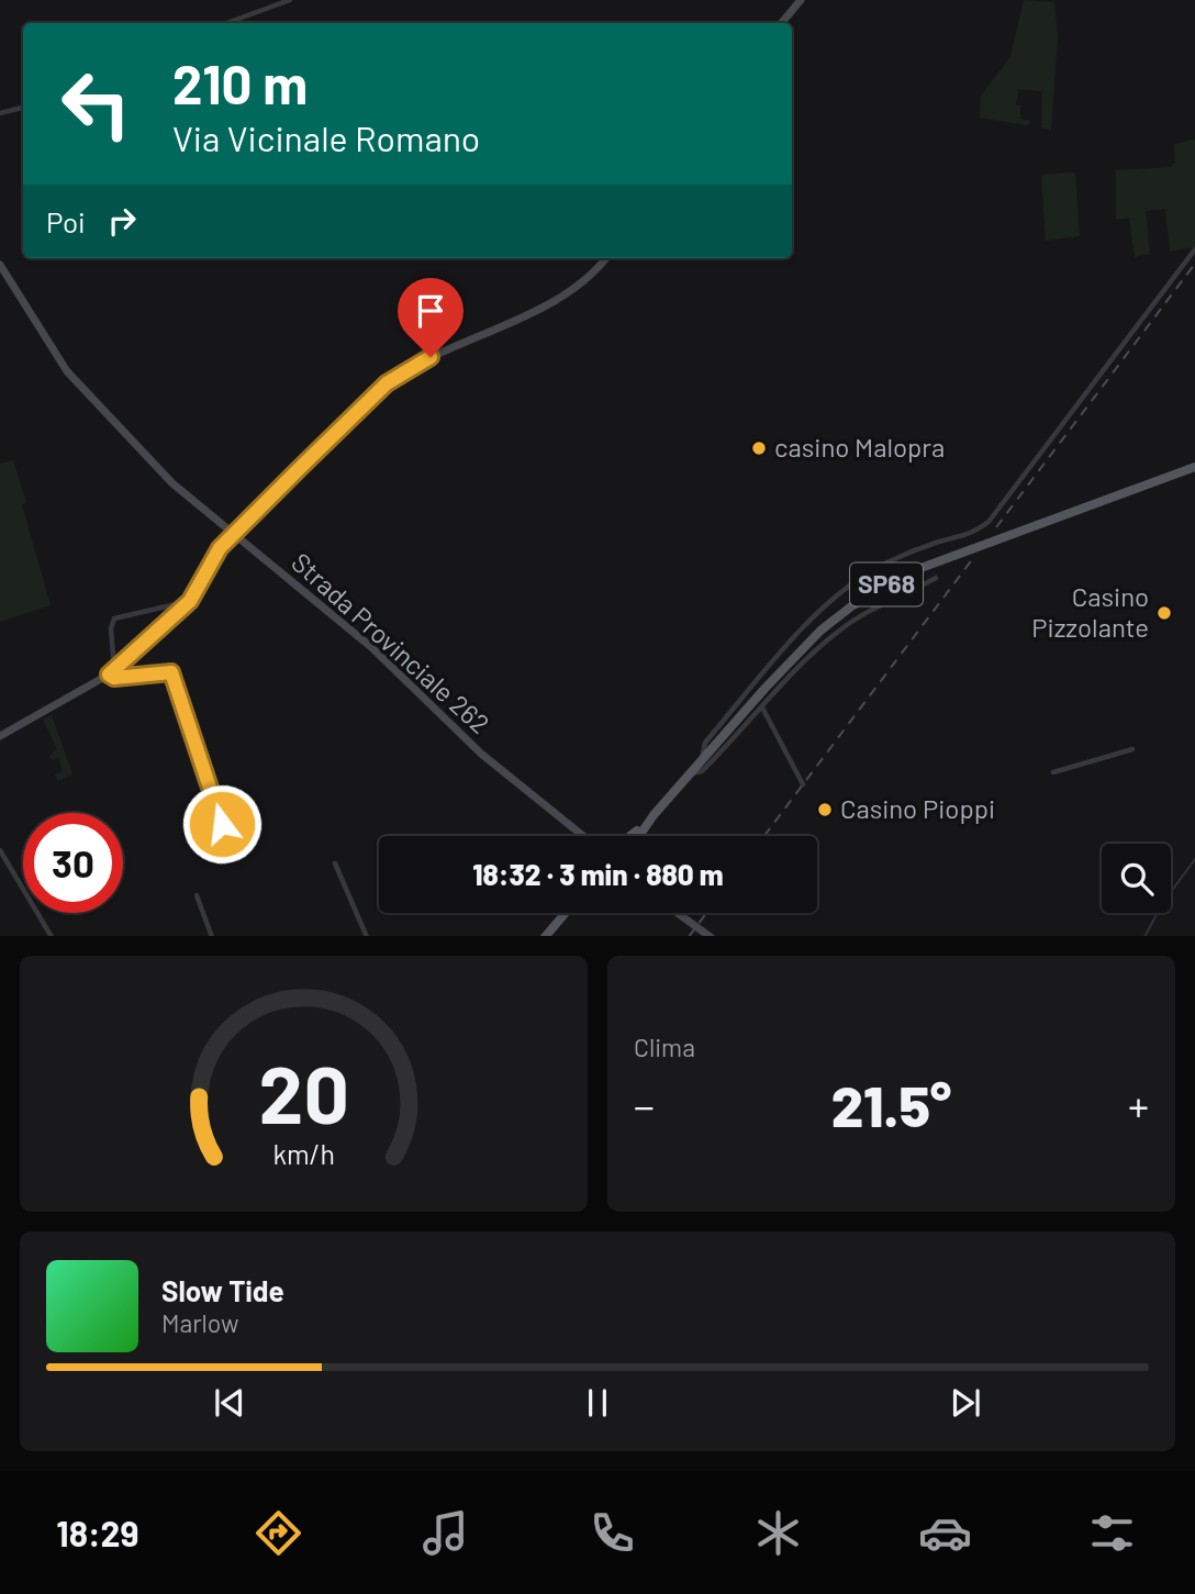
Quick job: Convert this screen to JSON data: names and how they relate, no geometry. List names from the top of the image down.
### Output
{
  "streets": {
    "main road": ["SP68"],
    "street": ["Strada Provinciale 262"]
  },
  "places": ["casino Malopra", "Casino Pizzolante", "Casino Pioppi"],
  "page": {
    "turn": ["210 m", "Via Vicinale Romano"],
    "then": "Poi",
    "limit": "30",
    "trip": "18:32 · 3 min · 880 m",
    "tile": "Clima",
    "heat": ["−", "21.5°", "+"],
    "song": ["Slow Tide", "Marlow"],
    "tabs": "18:29",
    "gauge": ["20", "km/h"]
  }
}
